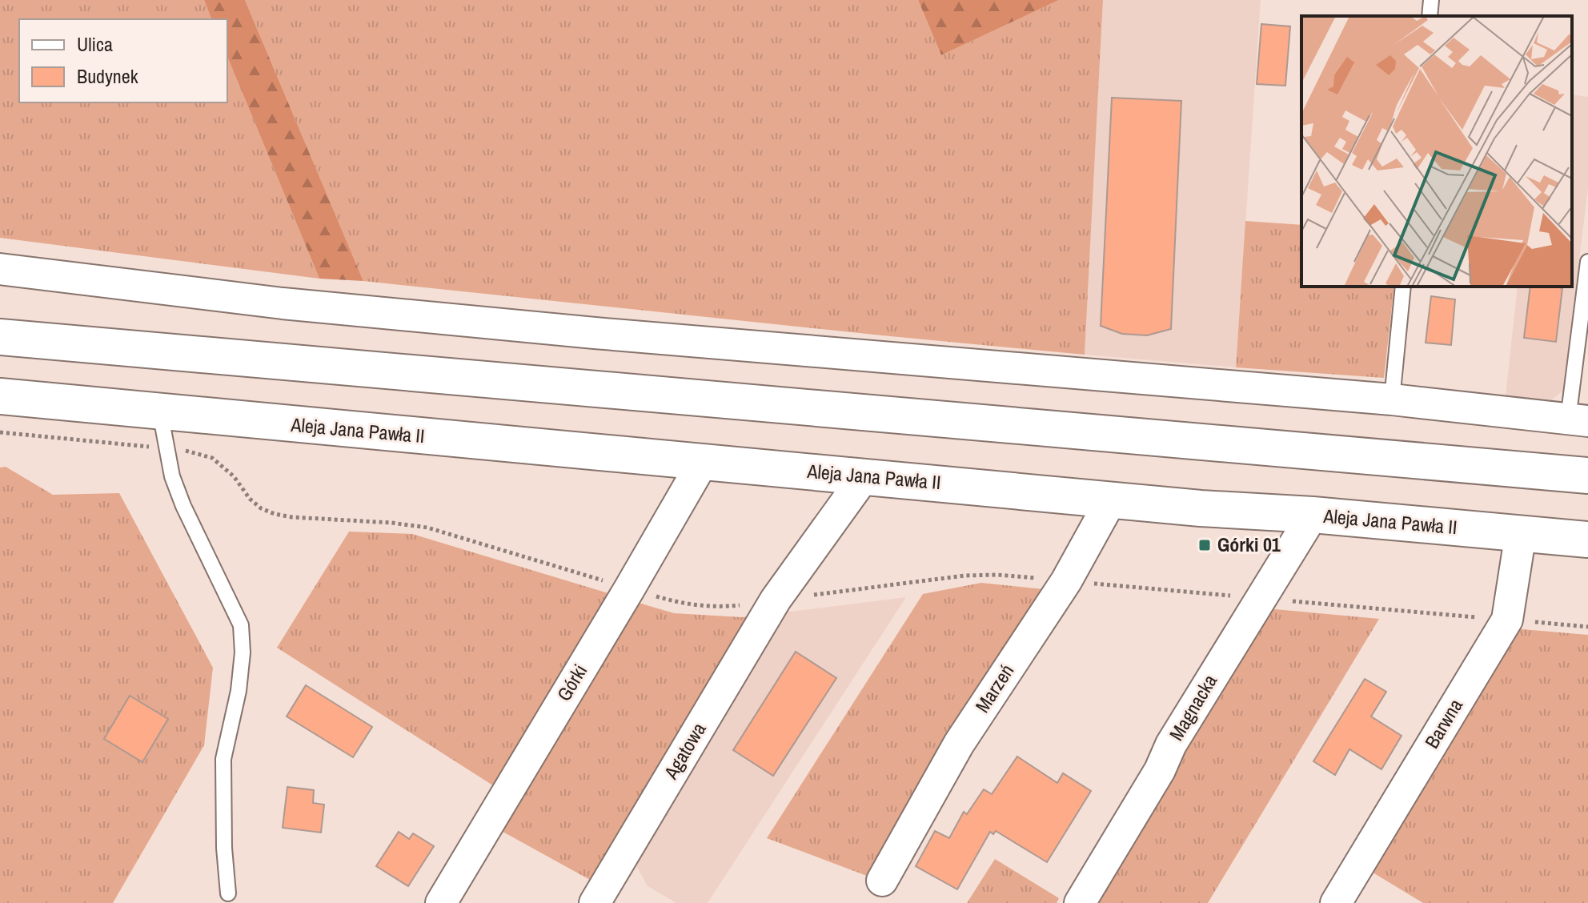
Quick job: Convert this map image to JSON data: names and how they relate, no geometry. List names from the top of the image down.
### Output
{
  "streets": {
    "main road": ["Aleja Jana Pawła II"],
    "street": [
      "Górki",
      "Marzeń",
      "Magnacka",
      "Barwna",
      "Agatowa"
    ]
  },
  "crossings": [
    ["Aleja Jana Pawła II", "Górki"],
    ["Aleja Jana Pawła II", "Marzeń"],
    ["Aleja Jana Pawła II", "Magnacka"],
    ["Aleja Jana Pawła II", "Barwna"],
    ["Aleja Jana Pawła II", "Agatowa"]
  ],
  "places": {
    "transit": ["Górki 01"]
  },
  "legend": ["Ulica", "Budynek"]
}
